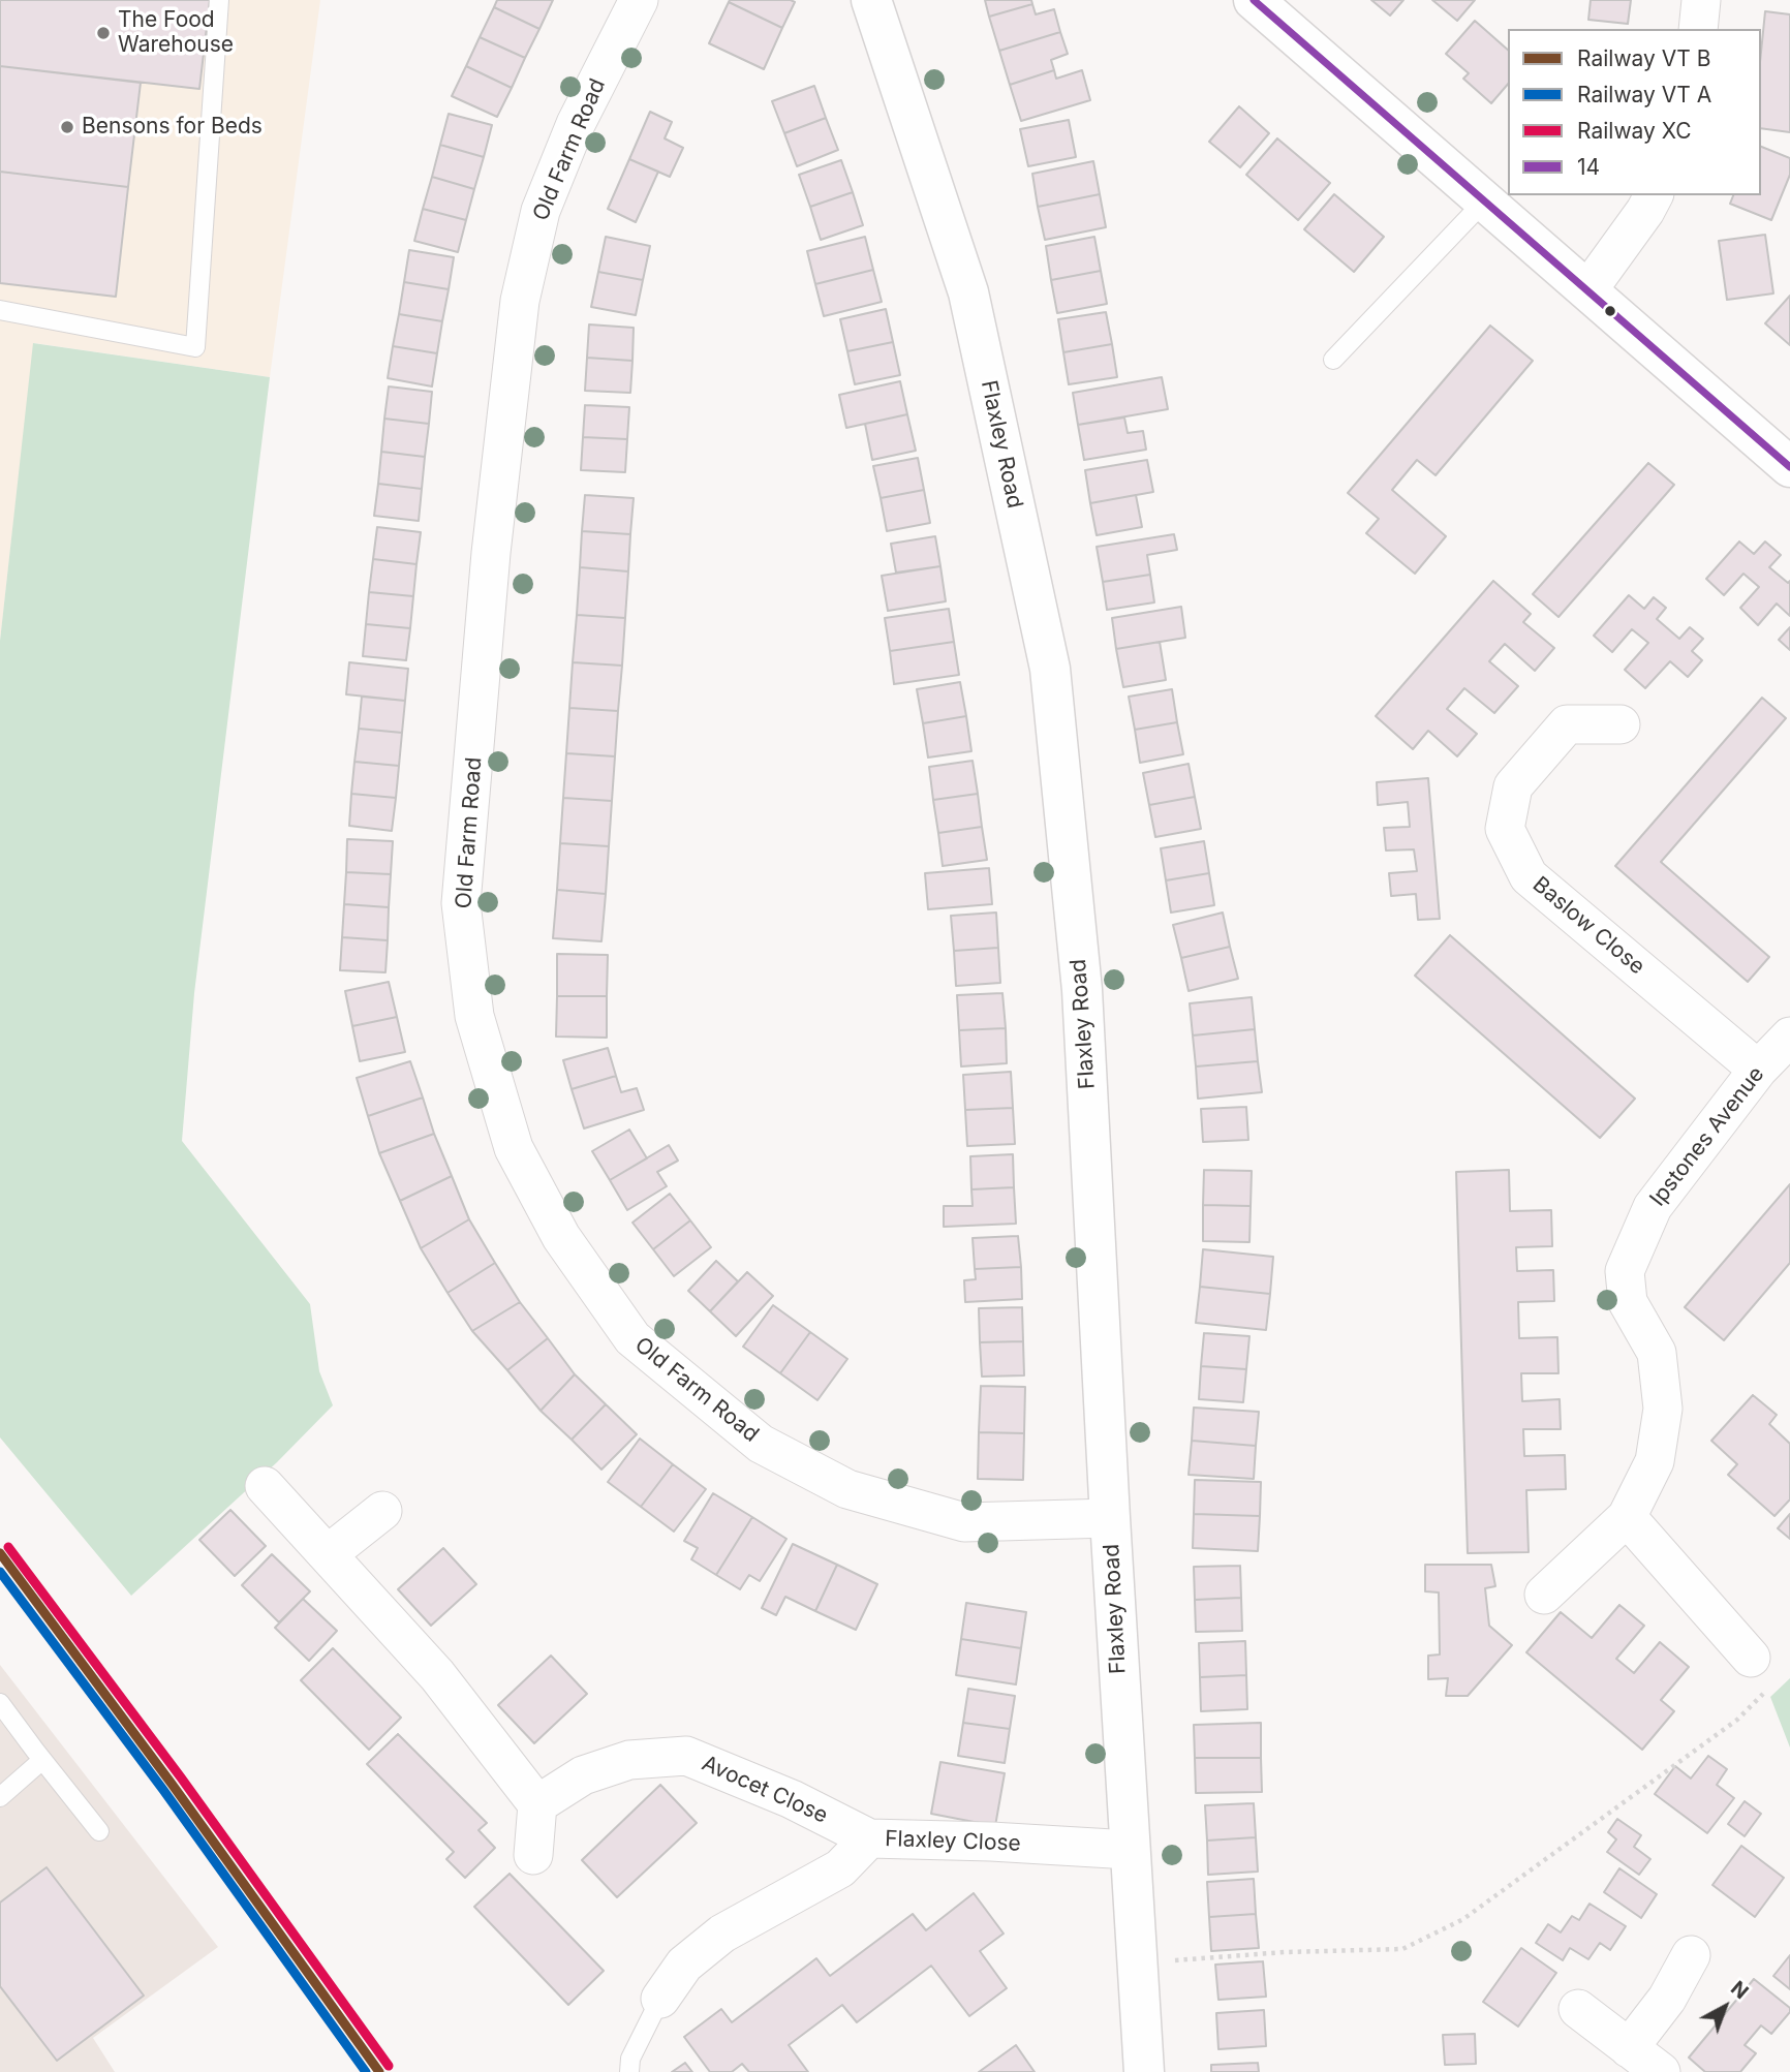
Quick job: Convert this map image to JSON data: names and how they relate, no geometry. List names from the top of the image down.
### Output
{
  "streets": {
    "street": [
      "Old Farm Road",
      "Flaxley Road",
      "Baslow Close",
      "Ipstones Avenue",
      "Avocet Close",
      "Flaxley Close"
    ]
  },
  "crossings": [
    ["Old Farm Road", "Flaxley Road"],
    ["Flaxley Road", "Flaxley Close"],
    ["Baslow Close", "Ipstones Avenue"],
    ["Avocet Close", "Flaxley Close"]
  ],
  "places": ["The Food Warehouse", "Bensons for Beds"],
  "lines": ["transit line 14", "rail line XC"],
  "legend": [
    "Railway VT B",
    "Railway VT A",
    "Railway XC",
    "14"
  ],
  "north": "top right"
}
